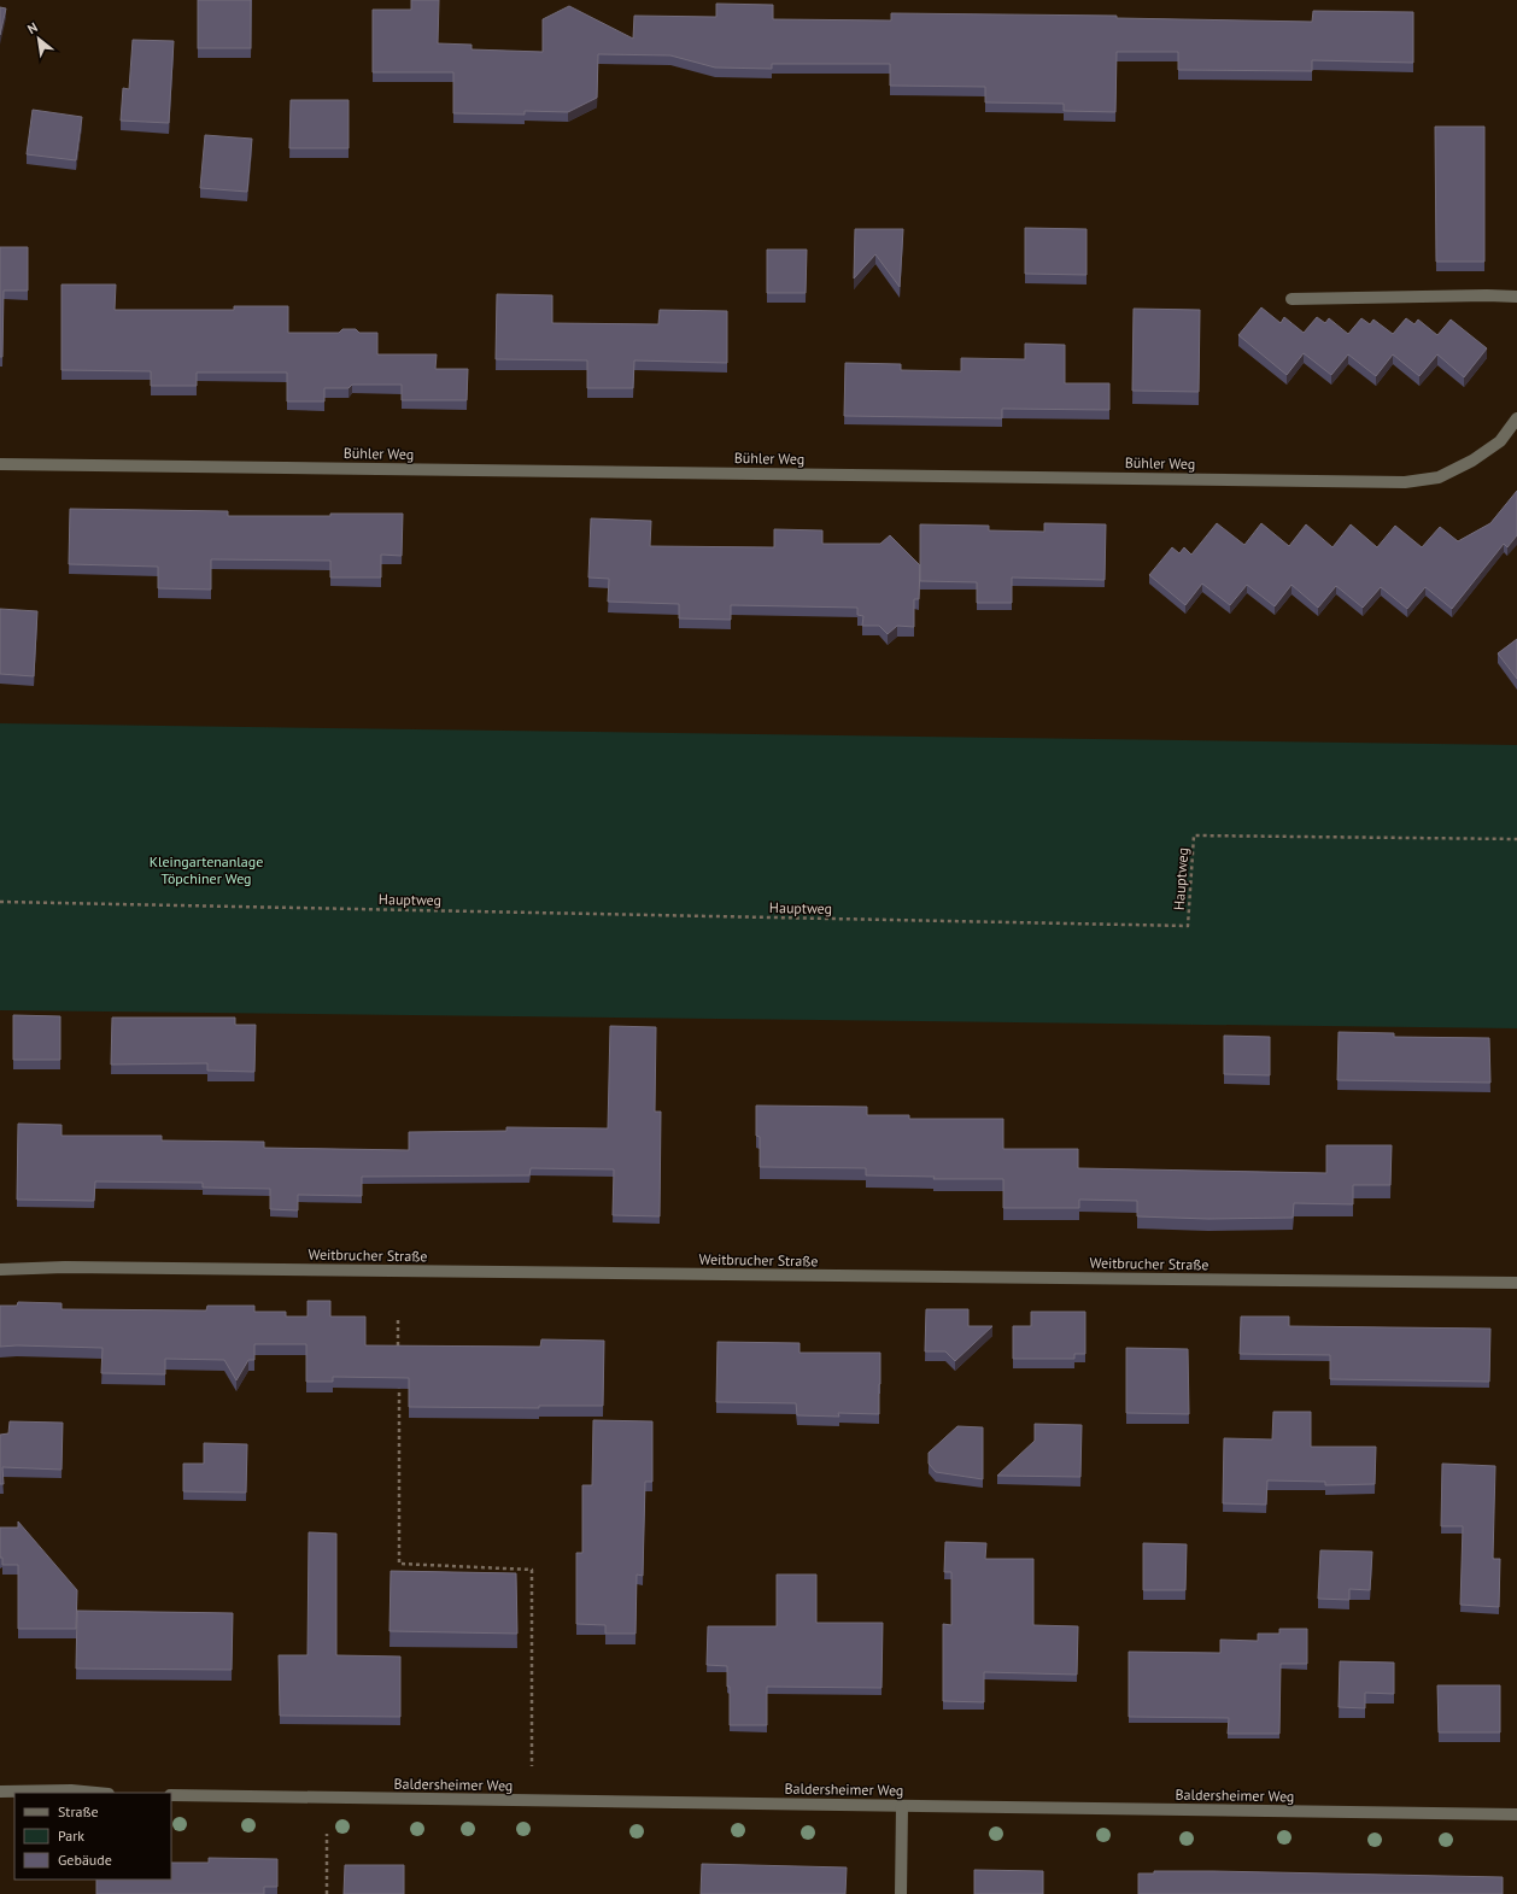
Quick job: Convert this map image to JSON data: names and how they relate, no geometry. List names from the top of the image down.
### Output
{
  "streets": {
    "street": ["Bühler Weg", "Weitbrucher Straße", "Baldersheimer Weg"],
    "path": ["Hauptweg"]
  },
  "parks": ["Kleingartenanlage Töpchiner Weg"],
  "legend": ["Straße", "Park", "Gebäude"],
  "north": "top left"
}
